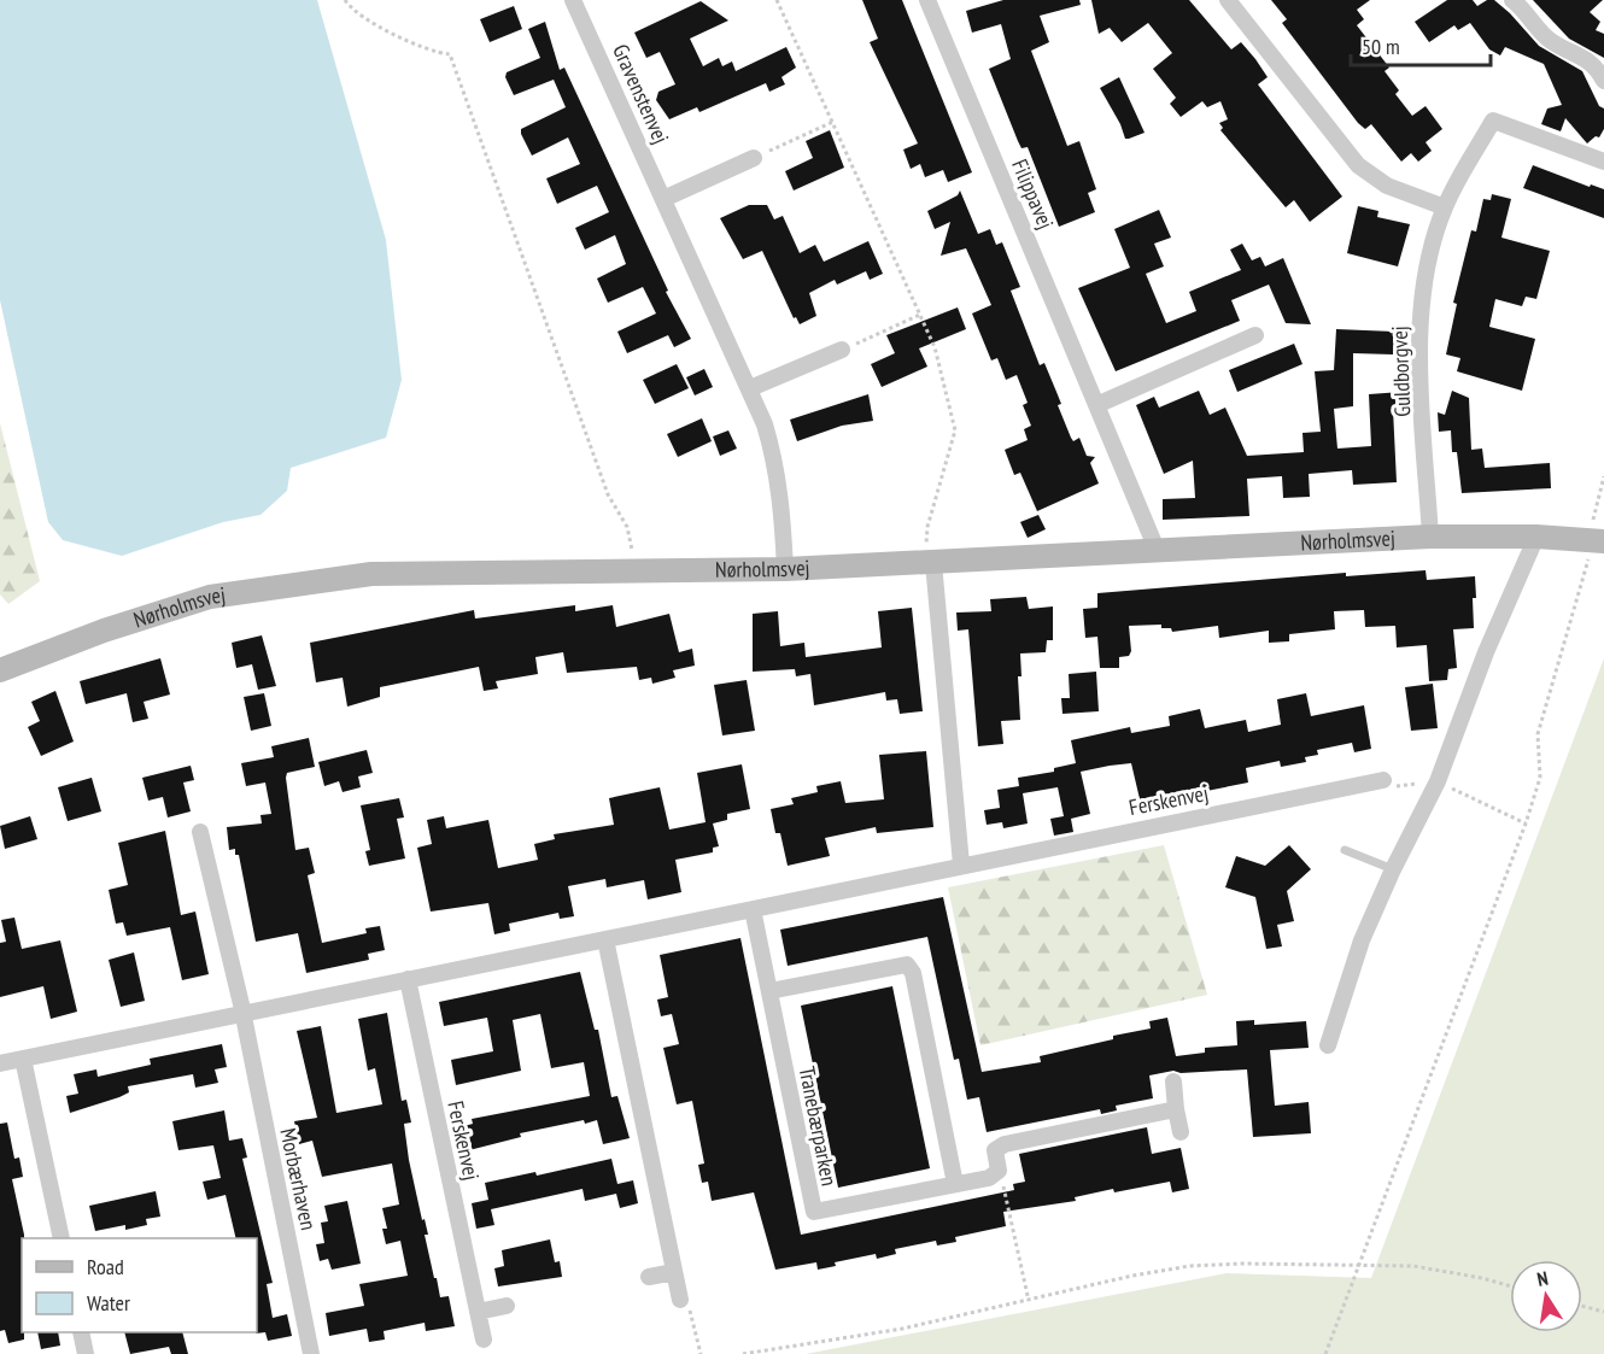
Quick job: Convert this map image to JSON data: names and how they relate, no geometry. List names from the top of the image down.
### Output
{
  "streets": {
    "street": [
      "Gravenstenvej",
      "Filippavej",
      "Guldborgvej",
      "Nørholmsvej",
      "Ferskenvej",
      "Tranebærparken",
      "Morbærhaven"
    ]
  },
  "crossings": [
    ["Gravenstenvej", "Nørholmsvej"],
    ["Filippavej", "Nørholmsvej"],
    ["Guldborgvej", "Nørholmsvej"],
    ["Ferskenvej", "Tranebærparken"],
    ["Ferskenvej", "Morbærhaven"]
  ],
  "legend": ["Road", "Water"],
  "scale_bar": "50 m",
  "north": "top"
}
